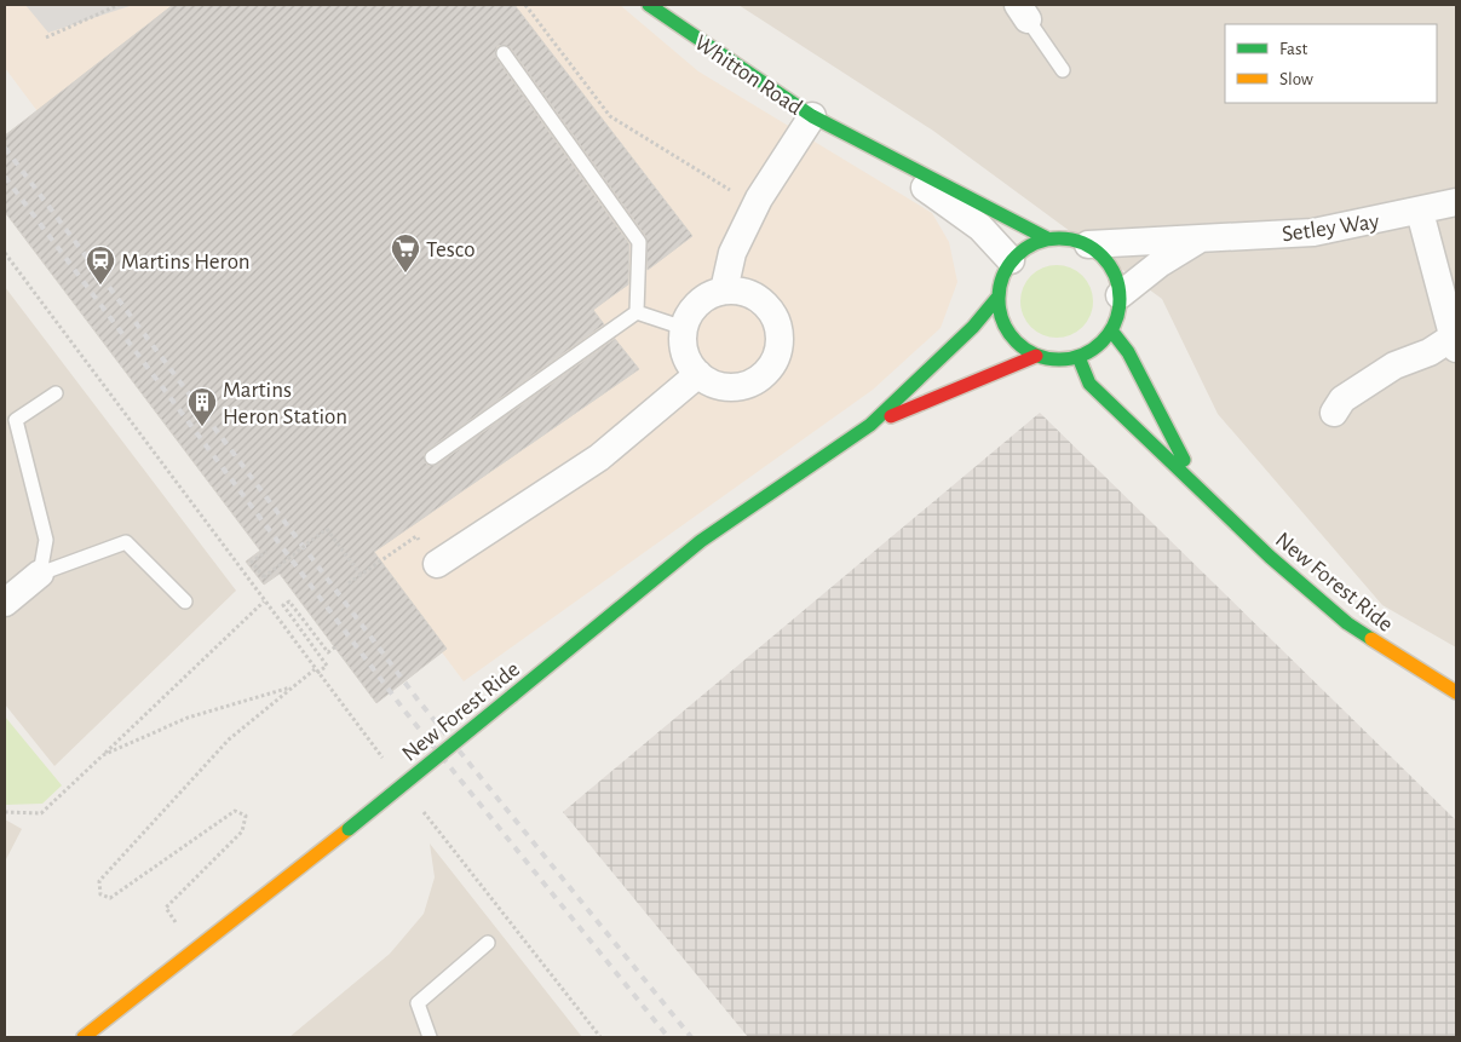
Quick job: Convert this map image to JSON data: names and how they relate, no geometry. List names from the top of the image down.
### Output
{
  "streets": {
    "main road": ["Whitton Road", "New Forest Ride"],
    "street": ["Setley Way"]
  },
  "crossings": [
    ["Whitton Road", "Setley Way"],
    ["Whitton Road", "New Forest Ride"],
    ["Setley Way", "New Forest Ride"]
  ],
  "places": {
    "supermarket": ["Tesco"],
    "station": ["Martins Heron"],
    "building": ["Martins Heron Station"]
  },
  "legend": ["Fast", "Slow"]
}
